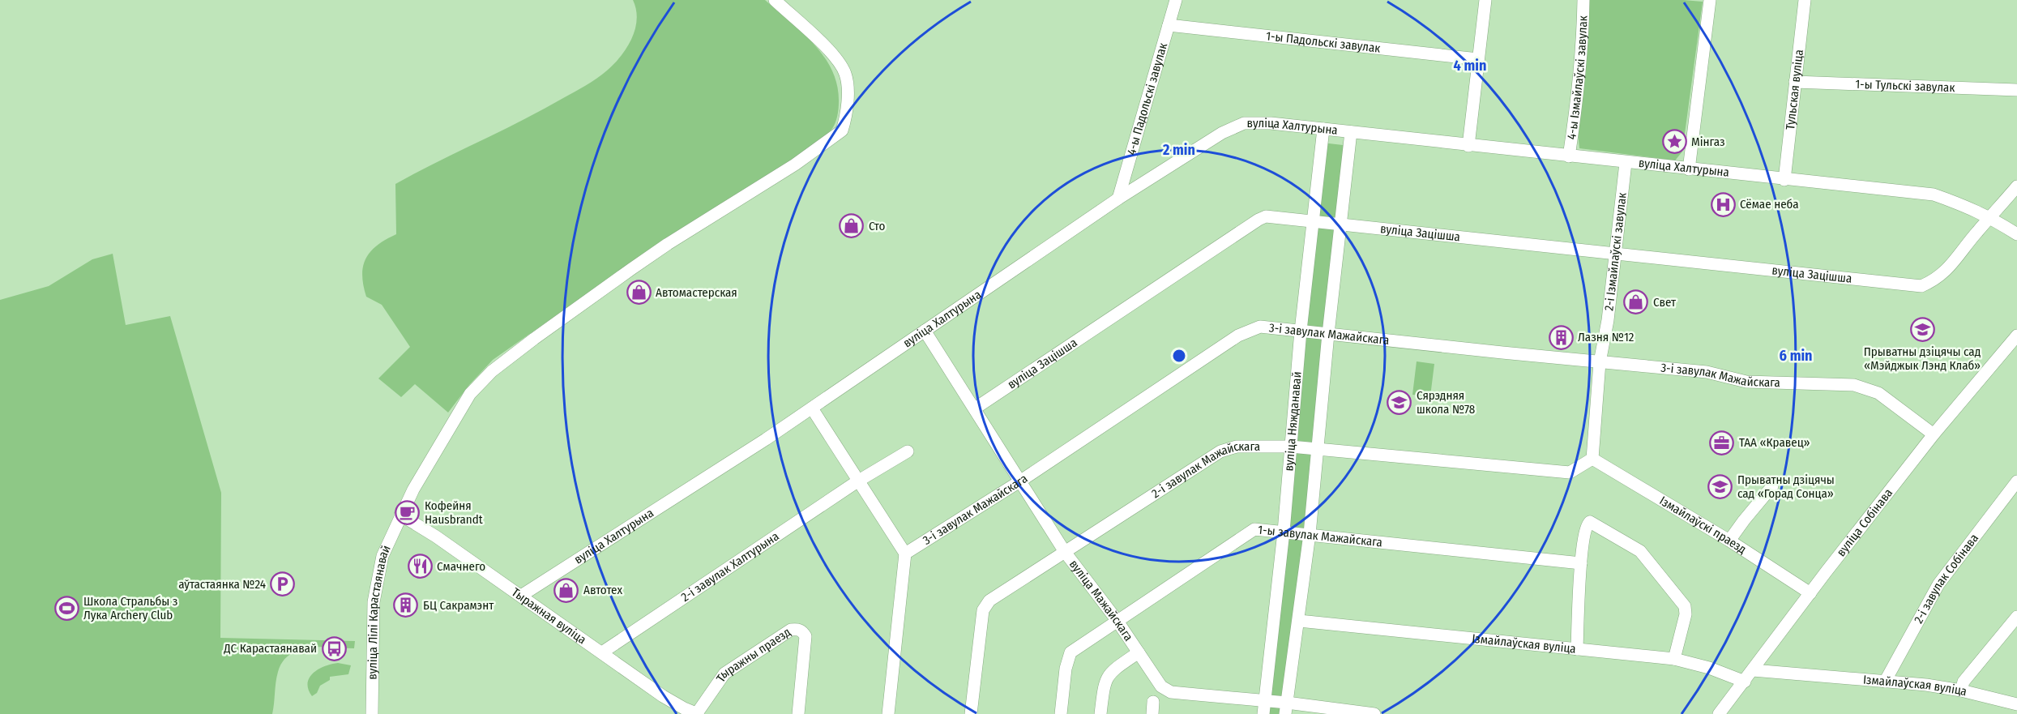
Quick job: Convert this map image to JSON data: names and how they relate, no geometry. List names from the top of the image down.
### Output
{
  "streets": {
    "street": [
      "1-ы Падольскі завулак",
      "4-ы Ізмайлаўскі завулак",
      "1-ы Тульскі завулак",
      "Тульская вуліца",
      "4-ы Падольскі завулак",
      "вуліца Халтурына",
      "вуліца Зацішша",
      "2-і Ізмайлаўскі завулак",
      "3-і завулак Мажайскага",
      "вуліца Няжданавай",
      "2-і завулак Мажайскага",
      "вуліца Собінава",
      "Ізмайлаўскі праезд",
      "1-ы завулак Мажайскага",
      "2-і завулак Халтурына",
      "2-і завулак Собінава",
      "вуліца Мажайскага",
      "вуліца Лілі Карастаянавай",
      "Тыражная вуліца",
      "Ізмайлаўская вуліца",
      "Тыражны праезд"
    ]
  },
  "crossings": [
    ["1-ы Падольскі завулак", "4-ы Падольскі завулак"],
    ["4-ы Ізмайлаўскі завулак", "вуліца Халтурына"],
    ["1-ы Тульскі завулак", "Тульская вуліца"],
    ["Тульская вуліца", "вуліца Халтурына"],
    ["4-ы Падольскі завулак", "вуліца Халтурына"],
    ["вуліца Халтурына", "вуліца Зацішша"],
    ["вуліца Халтурына", "2-і Ізмайлаўскі завулак"],
    ["вуліца Халтурына", "вуліца Няжданавай"],
    ["вуліца Халтурына", "вуліца Мажайскага"],
    ["вуліца Халтурына", "Тыражная вуліца"],
    ["вуліца Зацішша", "2-і Ізмайлаўскі завулак"],
    ["вуліца Зацішша", "вуліца Няжданавай"],
    ["вуліца Зацішша", "вуліца Мажайскага"],
    ["2-і Ізмайлаўскі завулак", "3-і завулак Мажайскага"],
    ["2-і Ізмайлаўскі завулак", "2-і завулак Мажайскага"],
    ["2-і Ізмайлаўскі завулак", "Ізмайлаўскі праезд"],
    ["3-і завулак Мажайскага", "вуліца Няжданавай"],
    ["3-і завулак Мажайскага", "вуліца Собінава"],
    ["3-і завулак Мажайскага", "вуліца Мажайскага"],
    ["вуліца Няжданавай", "2-і завулак Мажайскага"],
    ["вуліца Няжданавай", "1-ы завулак Мажайскага"],
    ["вуліца Няжданавай", "вуліца Мажайскага"],
    ["2-і завулак Мажайскага", "Ізмайлаўскі праезд"],
    ["2-і завулак Мажайскага", "вуліца Мажайскага"],
    ["вуліца Собінава", "Ізмайлаўскі праезд"],
    ["вуліца Собінава", "Ізмайлаўская вуліца"],
    ["1-ы завулак Мажайскага", "вуліца Мажайскага"],
    ["2-і завулак Халтурына", "Тыражная вуліца"],
    ["2-і завулак Собінава", "Ізмайлаўская вуліца"],
    ["вуліца Лілі Карастаянавай", "Тыражная вуліца"],
    ["Тыражная вуліца", "Тыражны праезд"]
  ],
  "places": {
    "place": ["Мінгаз"],
    "hospital": ["Сёмае неба"],
    "shop": [
      "Сто",
      "Автомастерская",
      "Свет",
      "Автотех"
    ],
    "school or university": ["Прыватны дзіцячы сад «Мэйджык Лэнд Клаб»", "Сярэдняя школа №78", "Прыватны дзіцячы сад «Горад Сонца»"],
    "building": ["Лазня №12", "БЦ Сакрамэнт"],
    "office": ["ТАА «Кравец»"],
    "cafe": ["Кофейня Hausbrandt"],
    "restaurant": ["Смачнего"],
    "parking": ["аўтастаянка №24"],
    "sports": ["Школа Стральбы з Лука Archery Club"],
    "bus stop": ["ДС Карастаянавай"]
  },
  "rings": ["4 min", "2 min", "6 min"]
}
